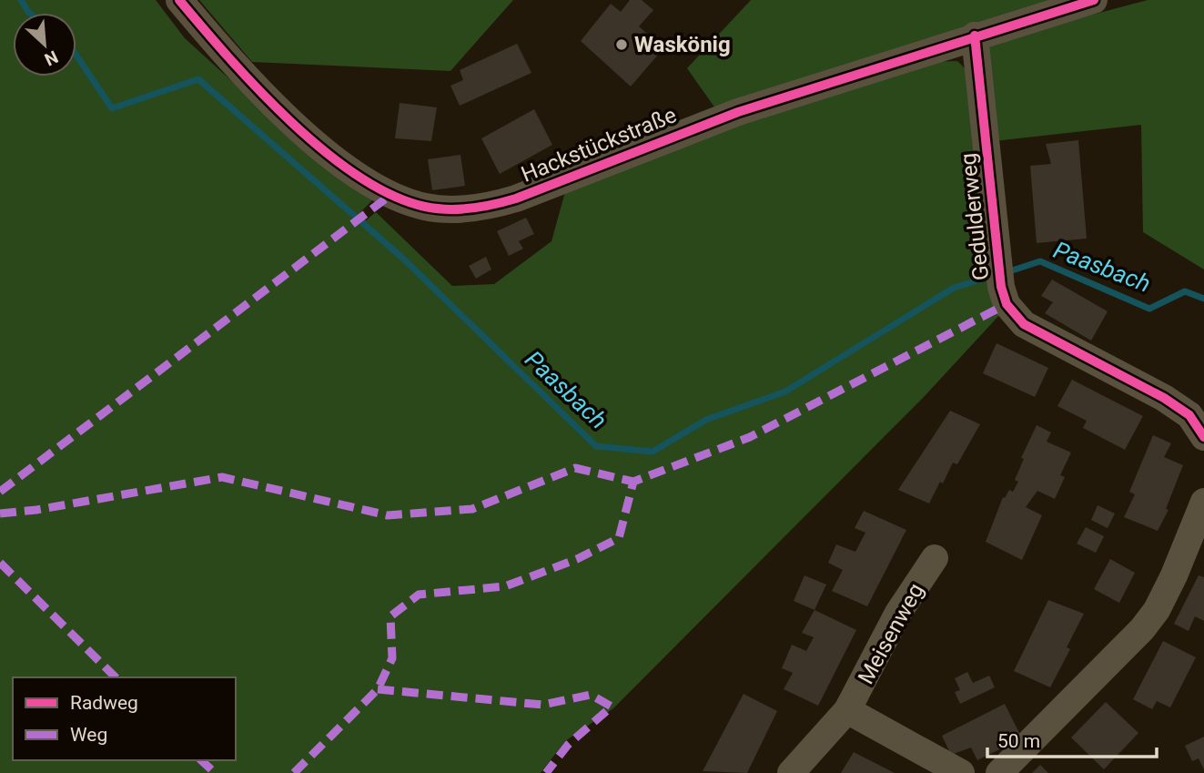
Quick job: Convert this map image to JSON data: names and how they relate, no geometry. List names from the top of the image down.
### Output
{
  "streets": {
    "street": ["Hackstückstraße", "Gedulderweg", "Meisenweg"]
  },
  "crossings": [
    ["Hackstückstraße", "Gedulderweg"]
  ],
  "water": ["Paasbach"],
  "places": ["Waskönig"],
  "legend": ["Radweg", "Weg"],
  "scale_bar": "50 m",
  "north": "bottom right"
}
